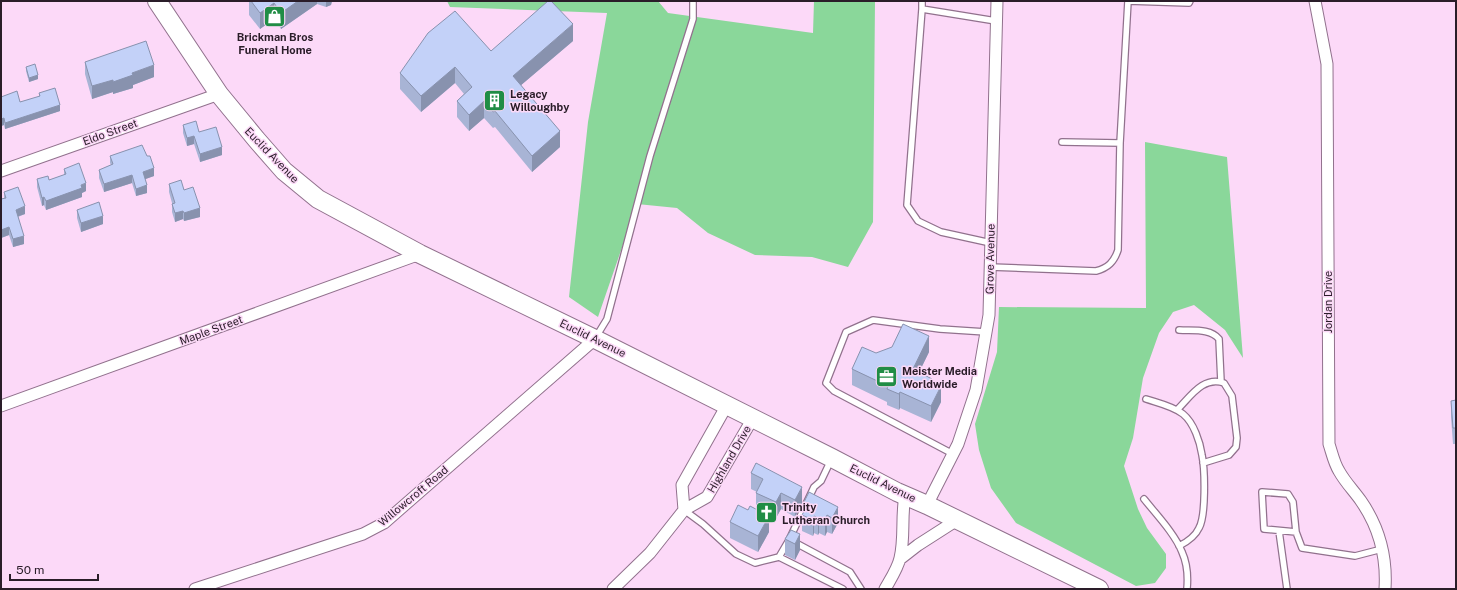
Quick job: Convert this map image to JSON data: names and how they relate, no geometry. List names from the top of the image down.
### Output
{
  "streets": {
    "main road": ["Euclid Avenue"],
    "street": [
      "Eldo Street",
      "Grove Avenue",
      "Jordan Drive",
      "Maple Street",
      "Highland Drive",
      "Willowcroft Road"
    ]
  },
  "crossings": [
    ["Eldo Street", "Euclid Avenue"],
    ["Euclid Avenue", "Grove Avenue"],
    ["Euclid Avenue", "Maple Street"],
    ["Euclid Avenue", "Highland Drive"],
    ["Euclid Avenue", "Willowcroft Road"]
  ],
  "places": {
    "shop": ["Brickman Bros Funeral Home"],
    "building": ["Legacy Willoughby"],
    "office": ["Meister Media Worldwide"],
    "church": ["Trinity Lutheran Church"]
  },
  "scale_bar": "50 m"
}
